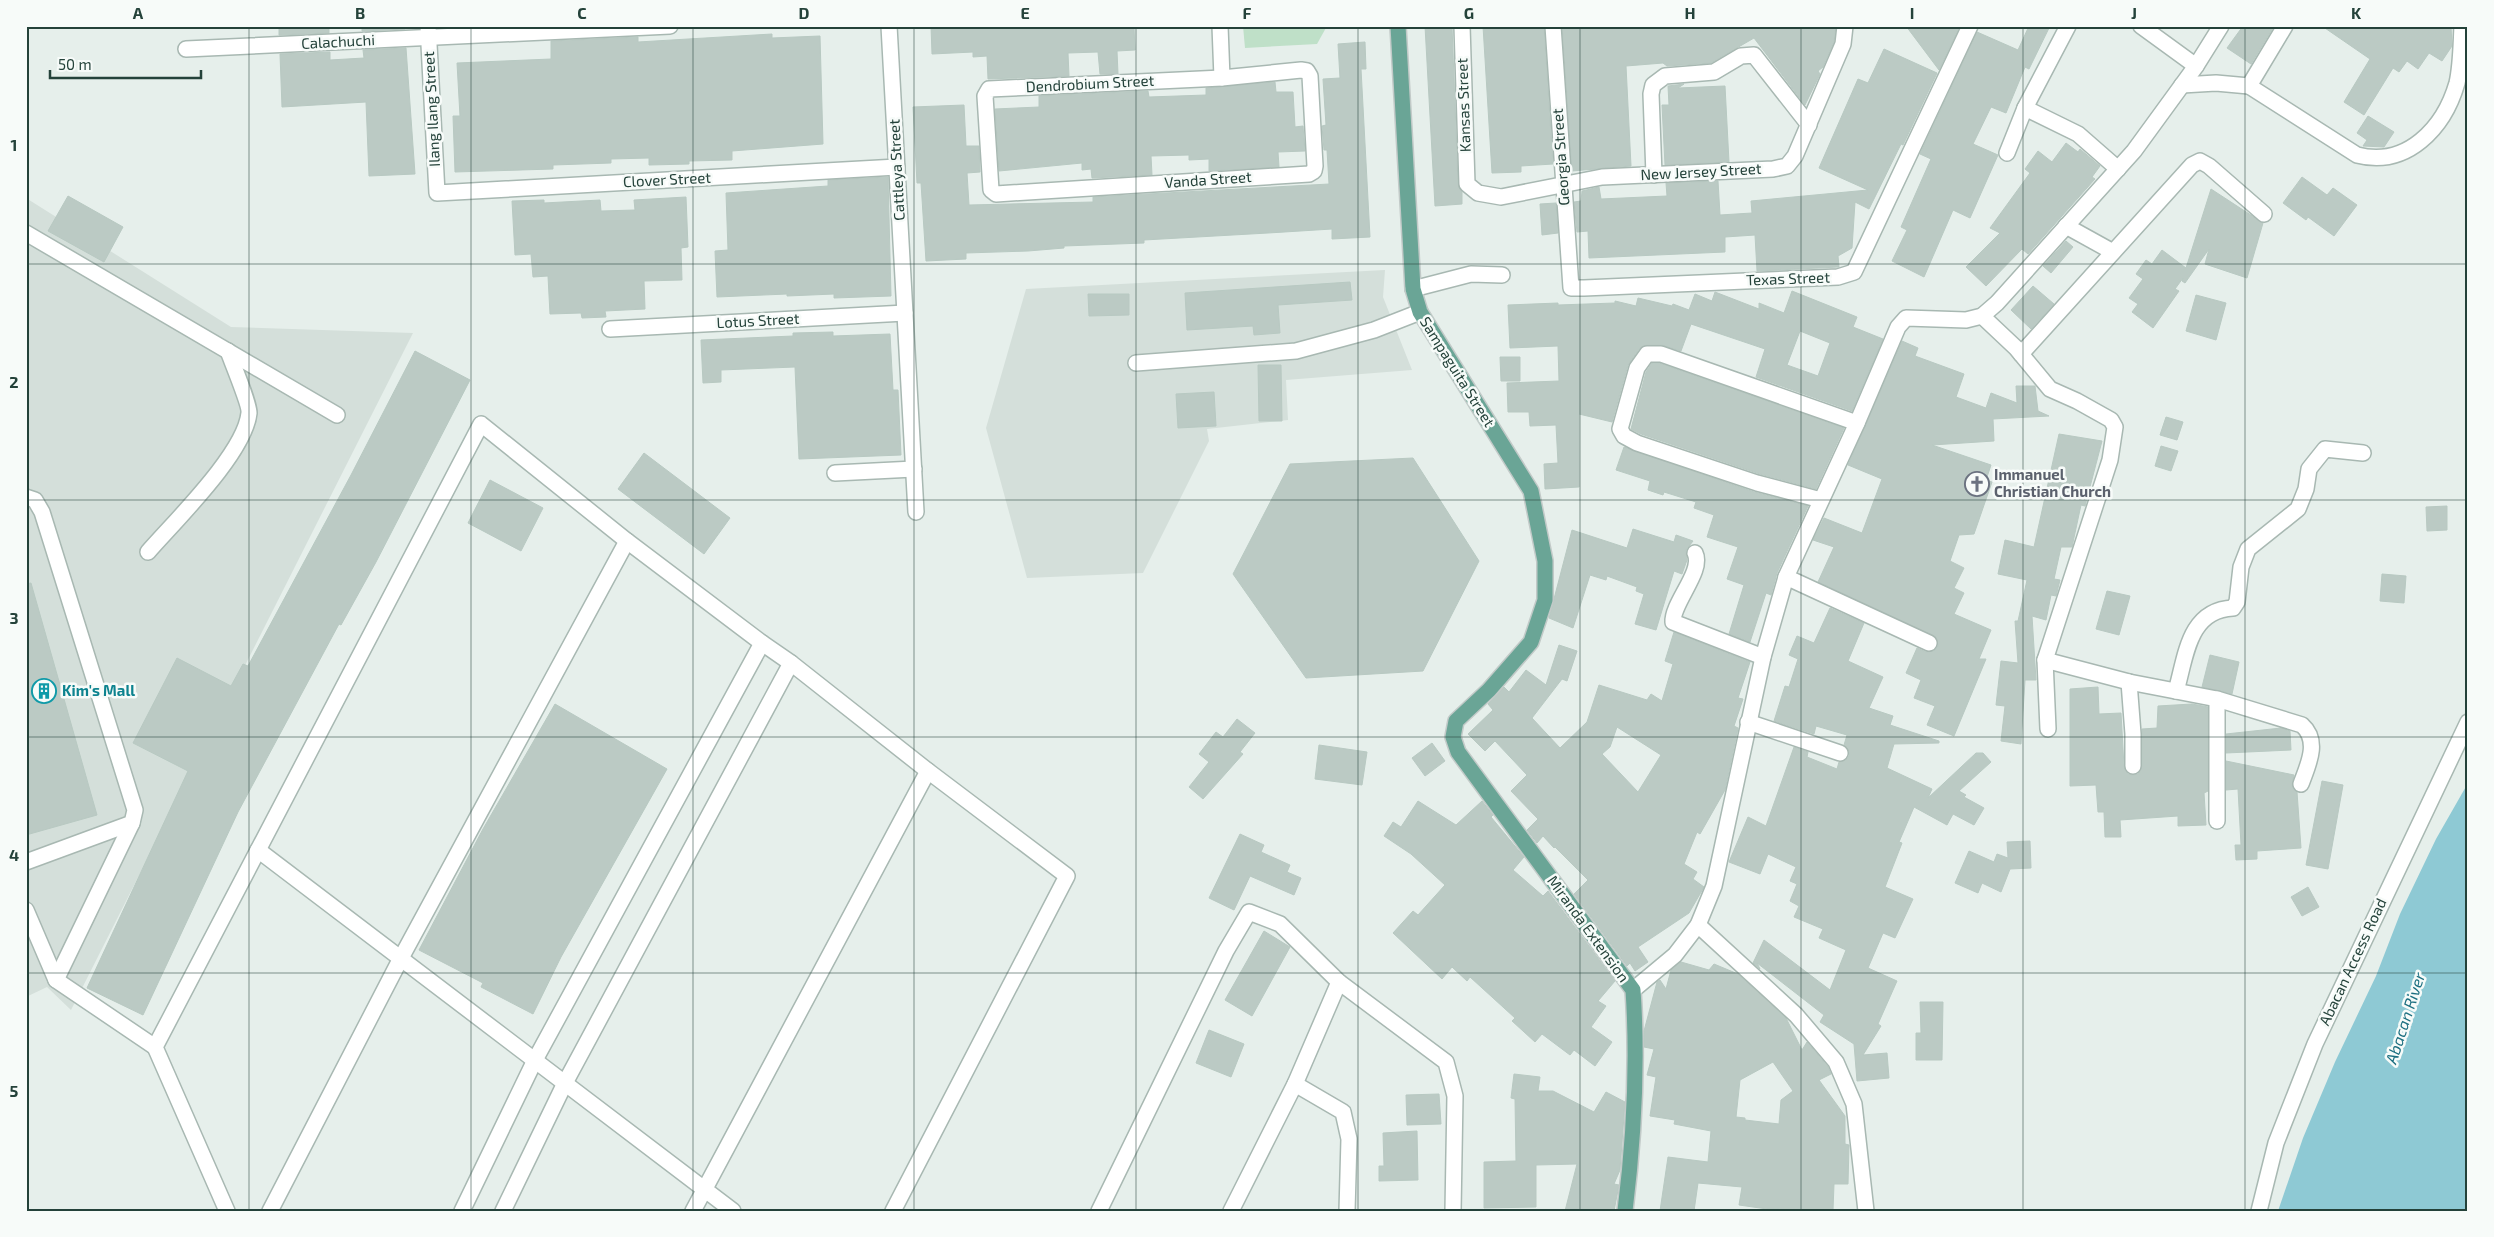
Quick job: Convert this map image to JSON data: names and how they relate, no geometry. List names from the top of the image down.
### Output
{
  "streets": {
    "main road": ["Sampaguita Street", "Miranda Extension"],
    "street": [
      "Calachuchi",
      "Dendrobium Street",
      "Kansas Street",
      "Ilang Ilang Street",
      "Georgia Street",
      "Cattleya Street",
      "New Jersey Street",
      "Clover Street",
      "Vanda Street",
      "Texas Street",
      "Lotus Street",
      "Abacan Access Road"
    ]
  },
  "crossings": [
    ["Calachuchi", "Ilang Ilang Street"],
    ["Dendrobium Street", "Vanda Street"],
    ["Kansas Street", "New Jersey Street"],
    ["Ilang Ilang Street", "Clover Street"],
    ["Georgia Street", "New Jersey Street"],
    ["Georgia Street", "Texas Street"],
    ["Cattleya Street", "Clover Street"],
    ["Cattleya Street", "Lotus Street"],
    ["Sampaguita Street", "Miranda Extension"]
  ],
  "water": ["Abacan River"],
  "places": {
    "church": ["Immanuel Christian Church"],
    "building": ["Kim's Mall"]
  },
  "scale_bar": "50 m",
  "grid": {
    "columns": [
      "A",
      "B",
      "C",
      "D",
      "E",
      "F",
      "G",
      "H",
      "I",
      "J",
      "K"
    ],
    "rows": [
      "1",
      "2",
      "3",
      "4",
      "5"
    ]
  }
}
